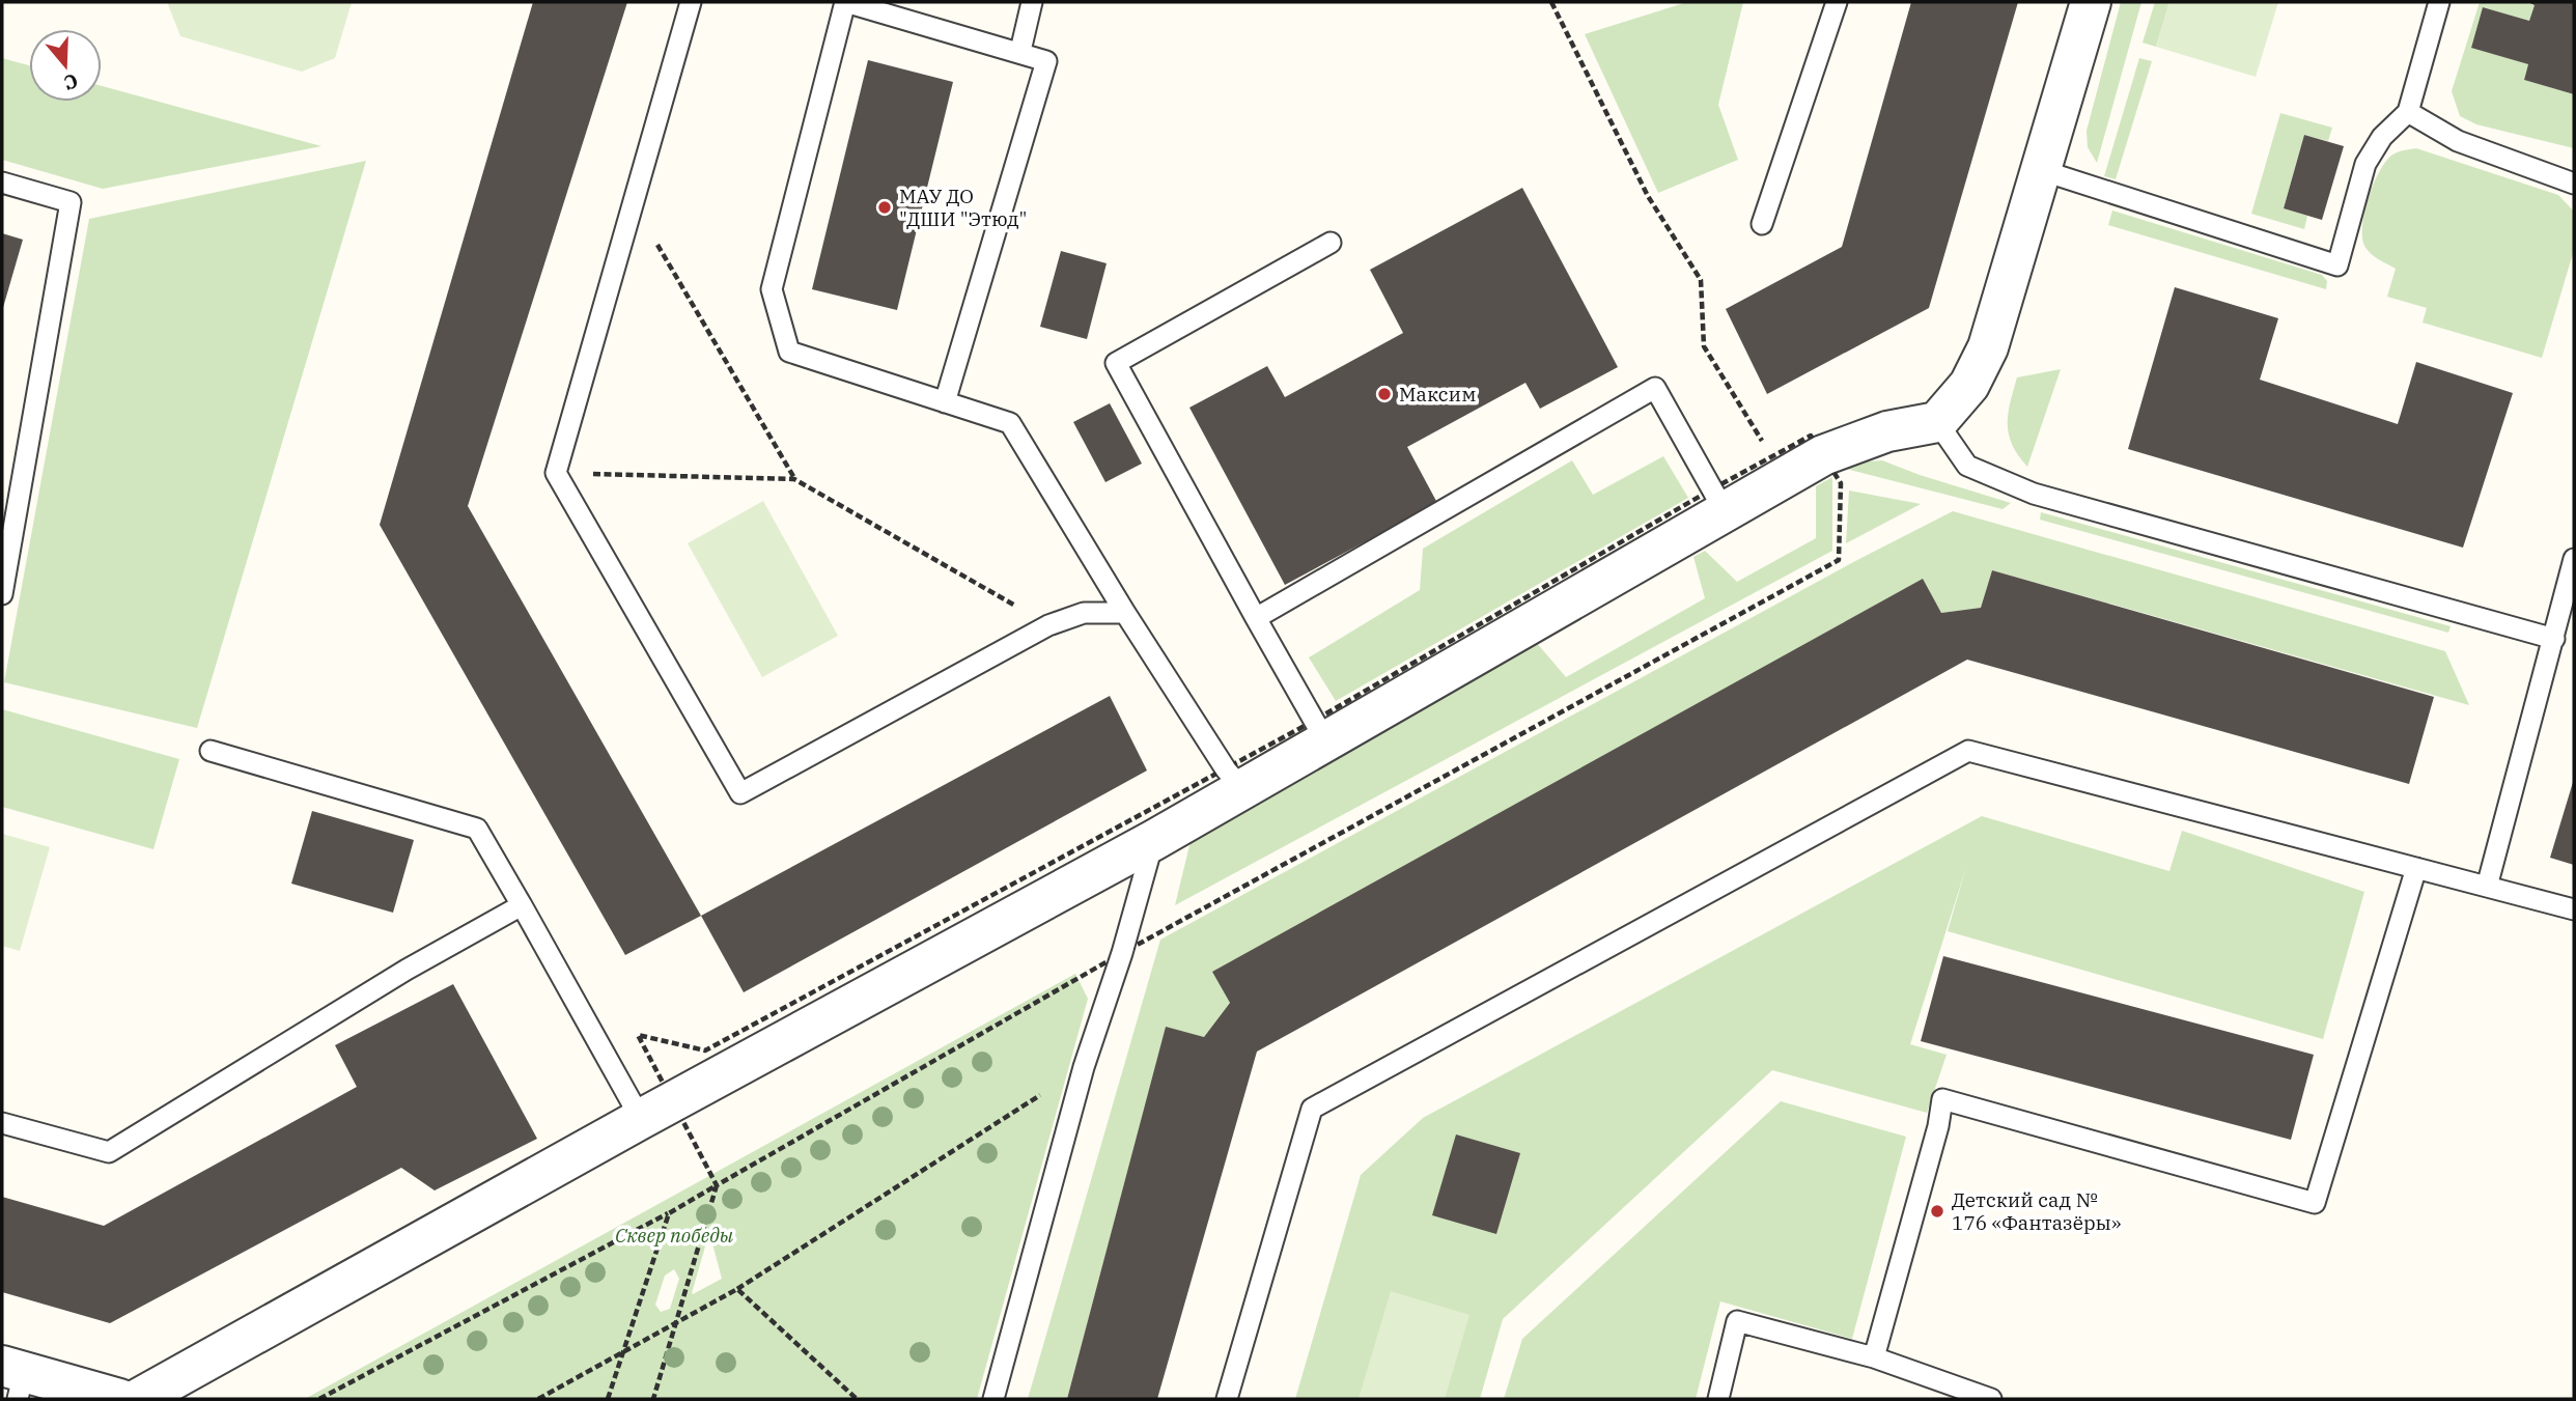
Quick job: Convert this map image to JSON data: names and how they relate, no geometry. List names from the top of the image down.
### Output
{
  "parks": ["Сквер победы"],
  "places": ["МАУ ДО \"ДШИ \"Этюд\"", "Максим", "Детский сад № 176 «Фантазёры»"],
  "north": "bottom"
}
